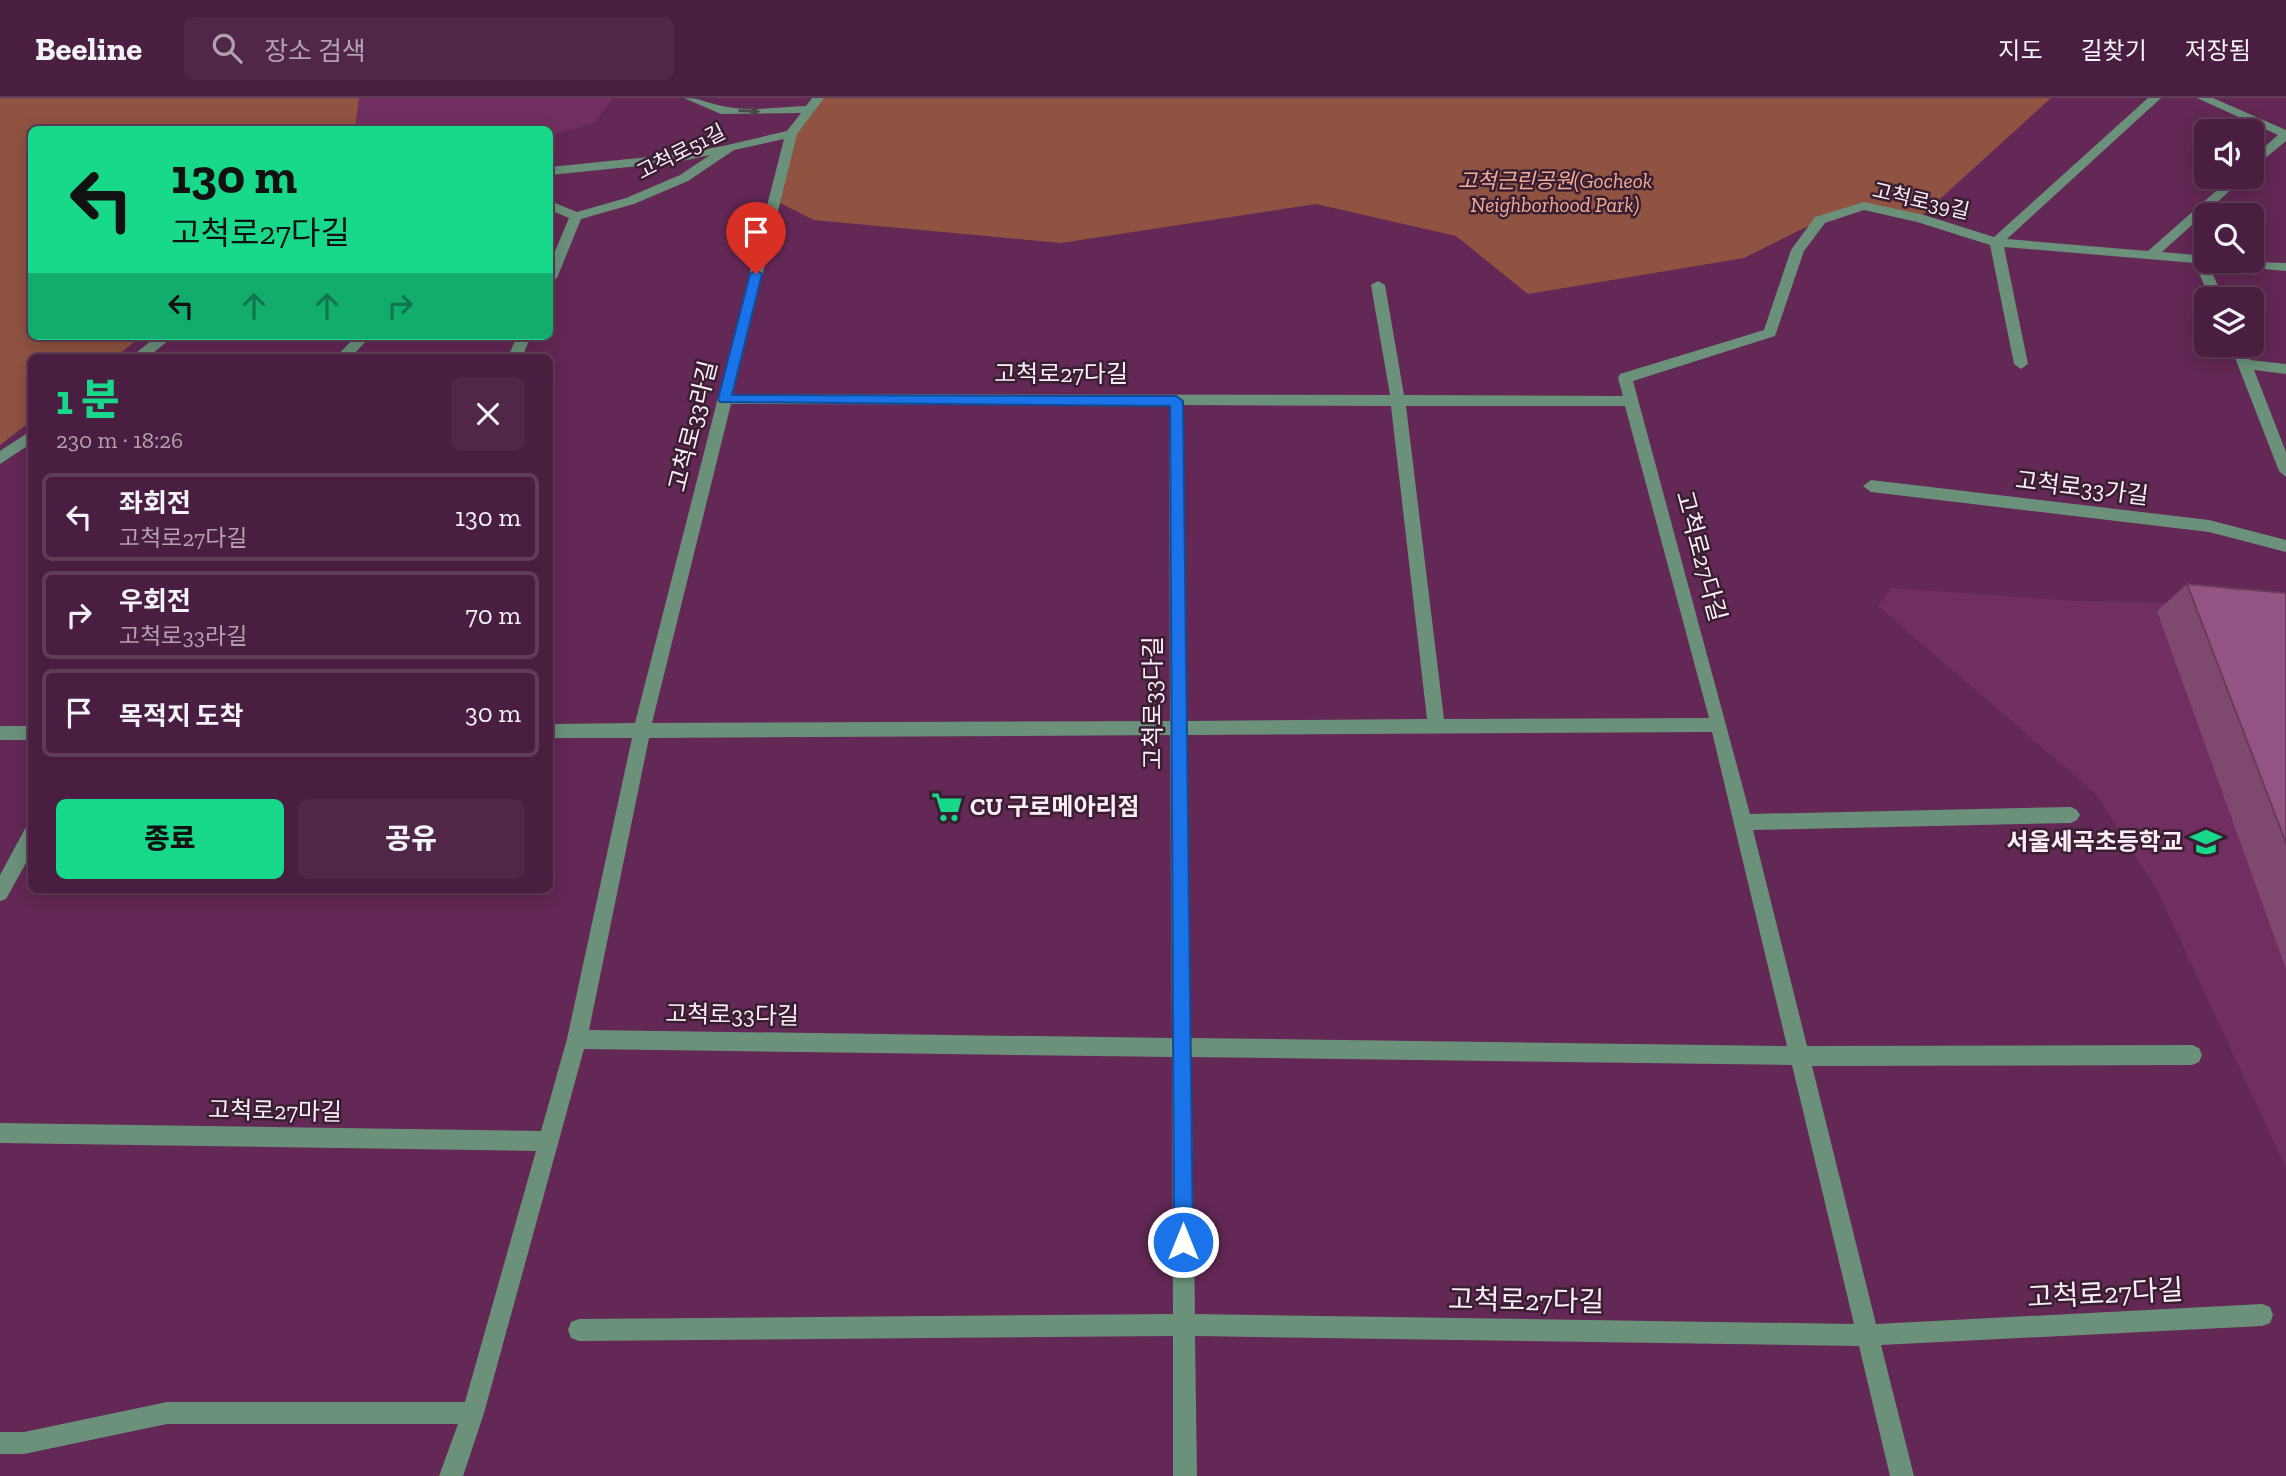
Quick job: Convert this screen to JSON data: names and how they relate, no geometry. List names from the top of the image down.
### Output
{
  "streets": {
    "street": [
      "고척로51길",
      "고척로39길",
      "고척로27다길",
      "고척로33라길",
      "고척로33가길",
      "고척로33다길",
      "고척로27마길"
    ]
  },
  "crossings": [
    ["고척로51길", "고척로33라길"],
    ["고척로39길", "고척로27다길"],
    ["고척로27다길", "고척로33라길"],
    ["고척로27다길", "고척로33다길"]
  ],
  "parks": ["고척근린공원(Gocheok Neighborhood Park)"],
  "places": {
    "supermarket": ["CU 구로메아리점"],
    "school or university": ["서울세곡초등학교"]
  },
  "page": {
    "header": "Beeline",
    "search": "장소 검색",
    "nav": ["지도", "길찾기", "저장됨"],
    "turn": ["130 m", "고척로27다길"],
    "heading": ["1 분", "230 m · 18:26"],
    "list": [
      {
        "name": "좌회전",
        "note": "고척로27다길",
        "value": "130 m"
      },
      {
        "name": "우회전",
        "note": "고척로33라길",
        "value": "70 m"
      },
      {
        "name": "목적지 도착",
        "value": "30 m"
      }
    ],
    "buttons": ["종료", "공유"]
  }
}
